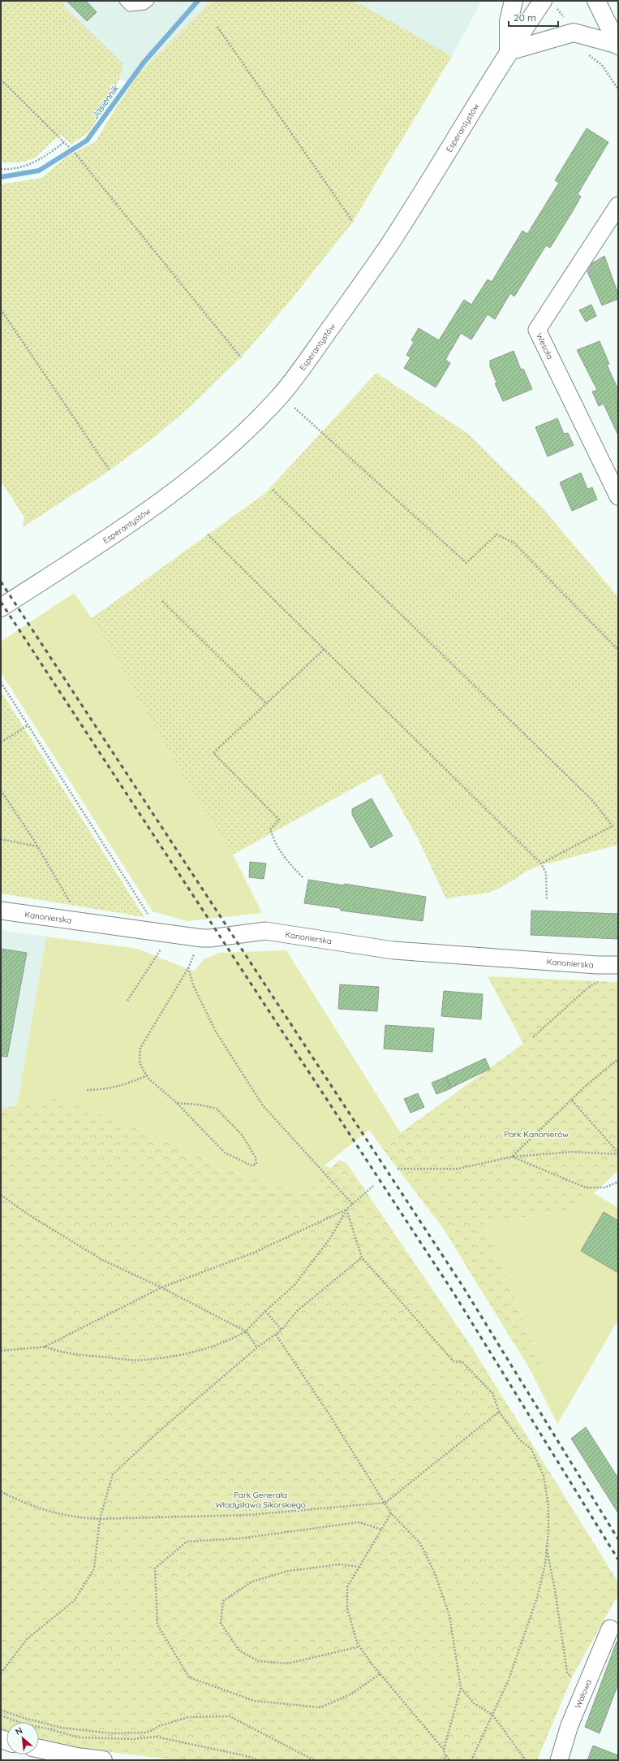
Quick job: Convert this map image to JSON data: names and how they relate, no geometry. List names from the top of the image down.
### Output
{
  "streets": {
    "main road": ["Esperantystów"],
    "street": ["Wesoła", "Kanonierska", "Wałowa"]
  },
  "water": ["Jasiennik"],
  "parks": ["Park Kanonierów", "Park Generała Władysława Sikorskiego"],
  "scale_bar": "20 m",
  "north": "top left"
}
